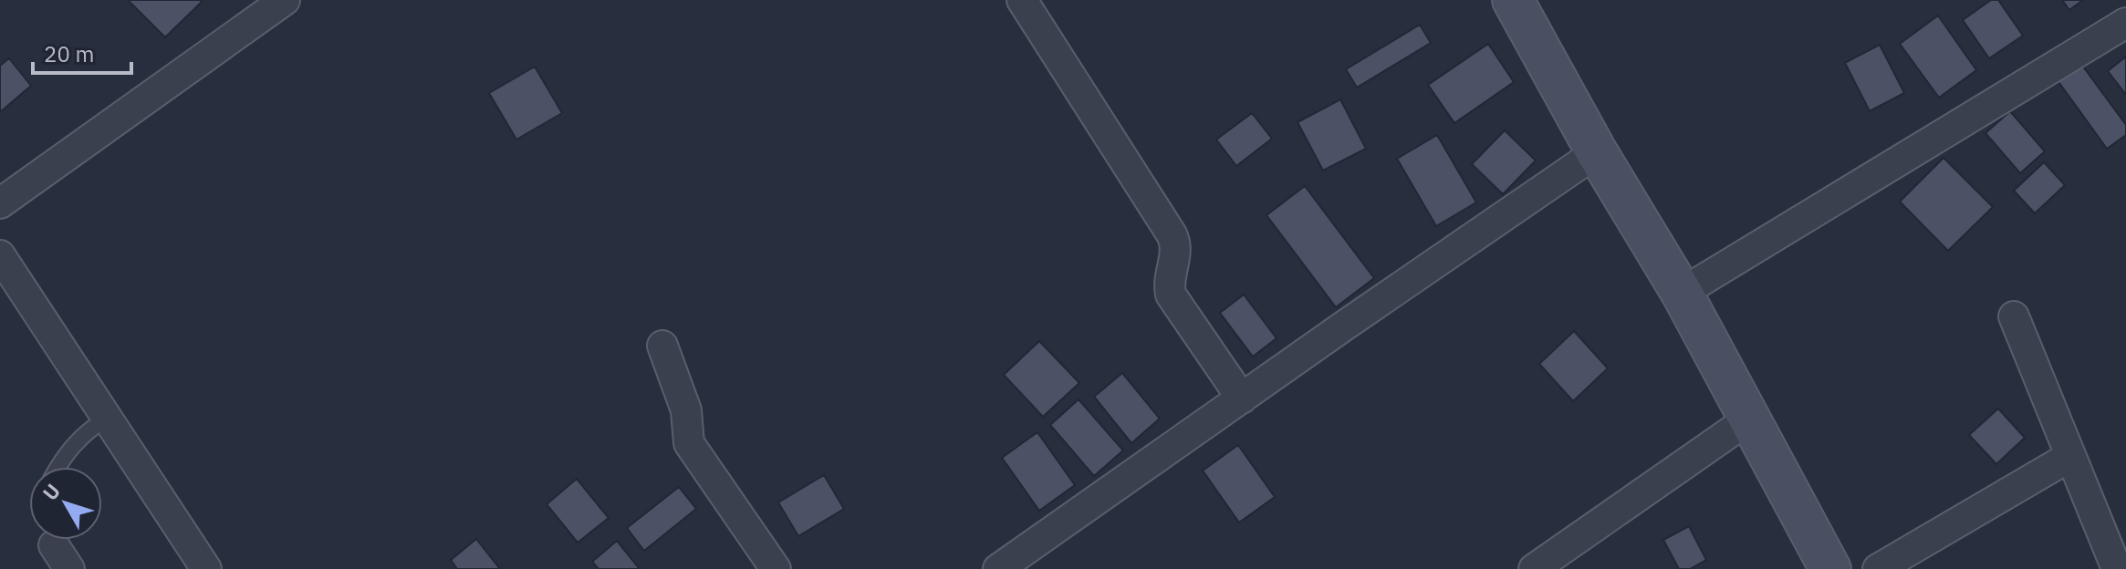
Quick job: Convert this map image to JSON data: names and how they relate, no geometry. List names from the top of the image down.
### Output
{
  "scale_bar": "20 m",
  "north": "top left"
}
